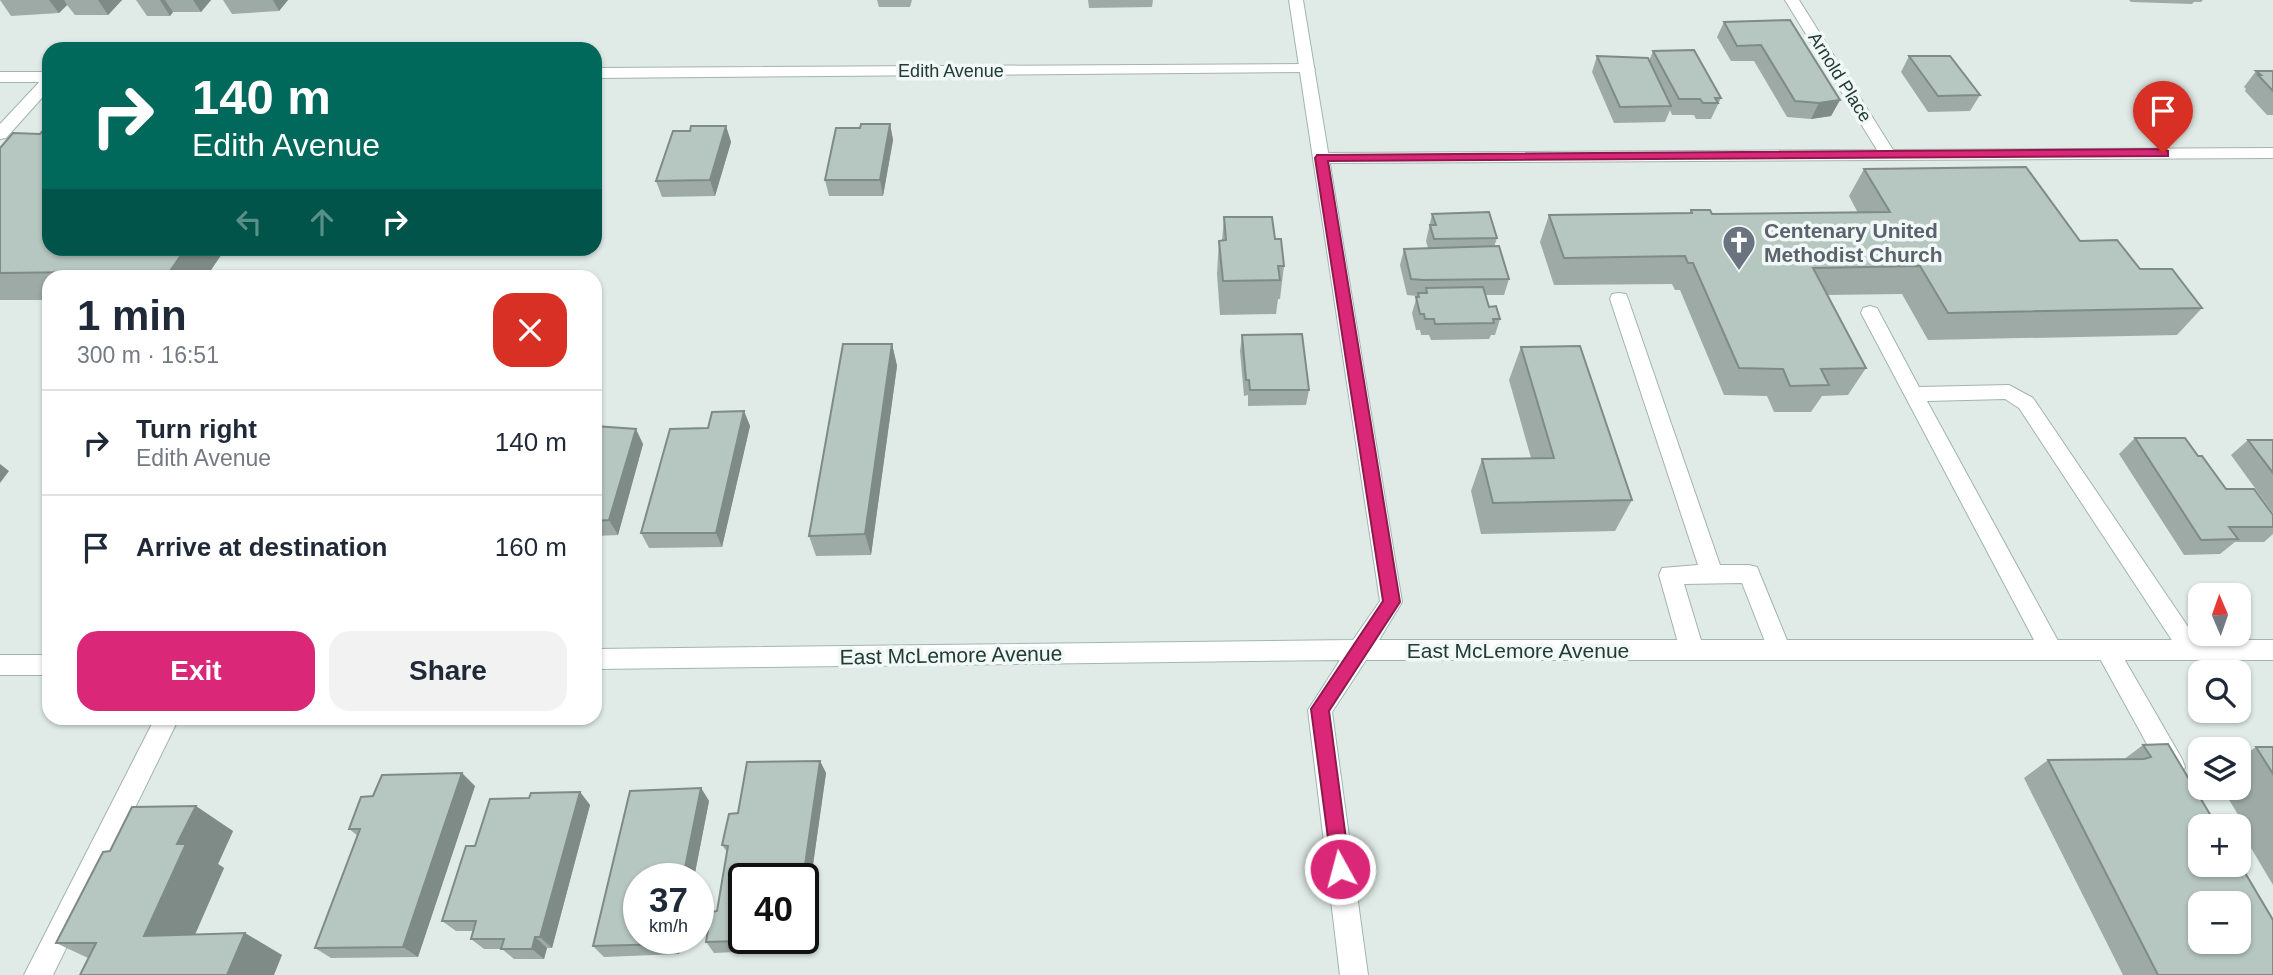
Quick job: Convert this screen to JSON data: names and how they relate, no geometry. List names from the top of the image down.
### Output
{
  "streets": {
    "street": ["Edith Avenue", "Arnold Place", "East McLemore Avenue"]
  },
  "places": {
    "church": ["Centenary United Methodist Church"]
  },
  "north": "top",
  "page": {
    "turn": ["140 m", "Edith Avenue"],
    "heading": ["1 min", "300 m · 16:51"],
    "list": [
      {
        "name": "Turn right",
        "note": "Edith Avenue",
        "value": "140 m"
      },
      {
        "name": "Arrive at destination",
        "value": "160 m"
      }
    ],
    "map_buttons": ["+", "−"],
    "buttons": ["Exit", "Share"],
    "speed": "37 km/h",
    "limit": "40"
  }
}
